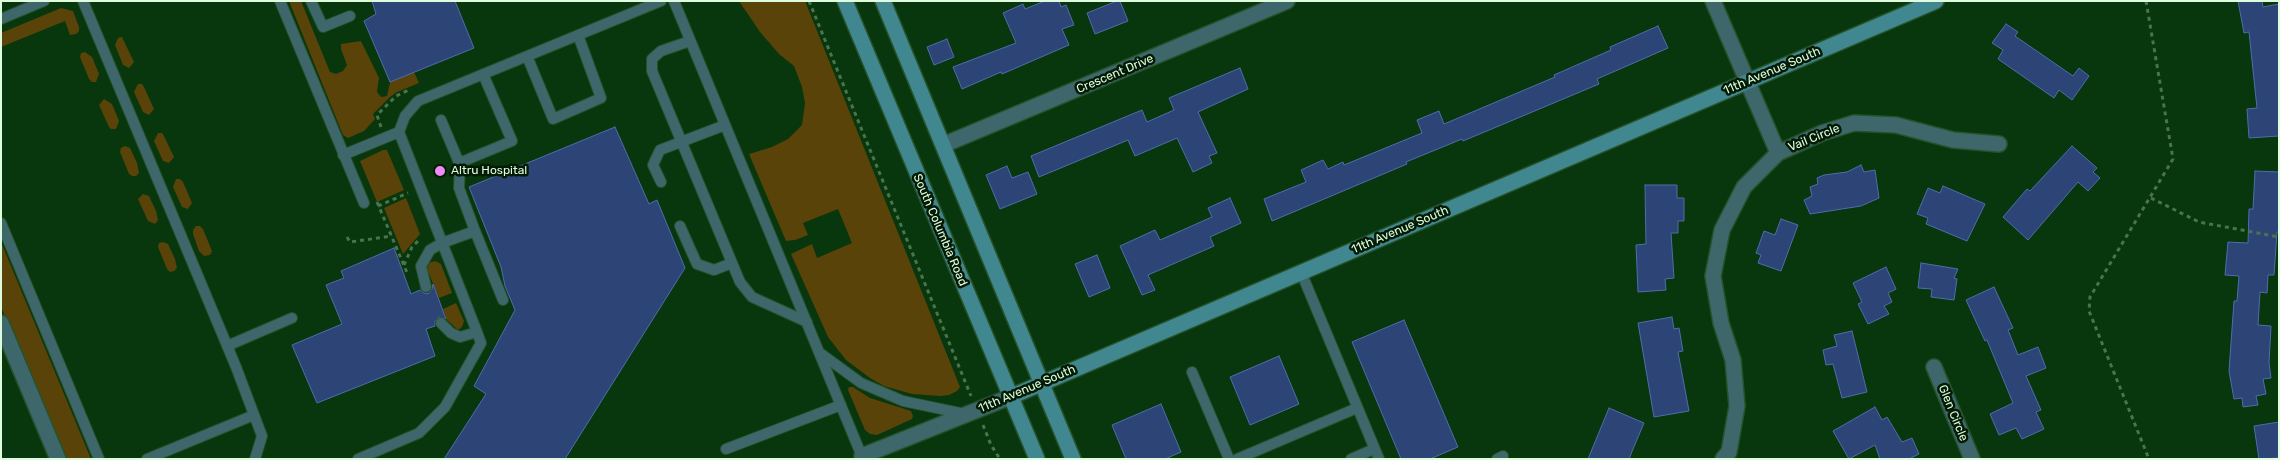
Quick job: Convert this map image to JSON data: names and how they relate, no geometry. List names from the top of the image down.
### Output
{
  "streets": {
    "street": [
      "11th Avenue South",
      "Crescent Drive",
      "Vail Circle",
      "South Columbia Road",
      "Glen Circle"
    ]
  },
  "crossings": [
    ["11th Avenue South", "South Columbia Road"]
  ],
  "places": ["Altru Hospital"]
}
